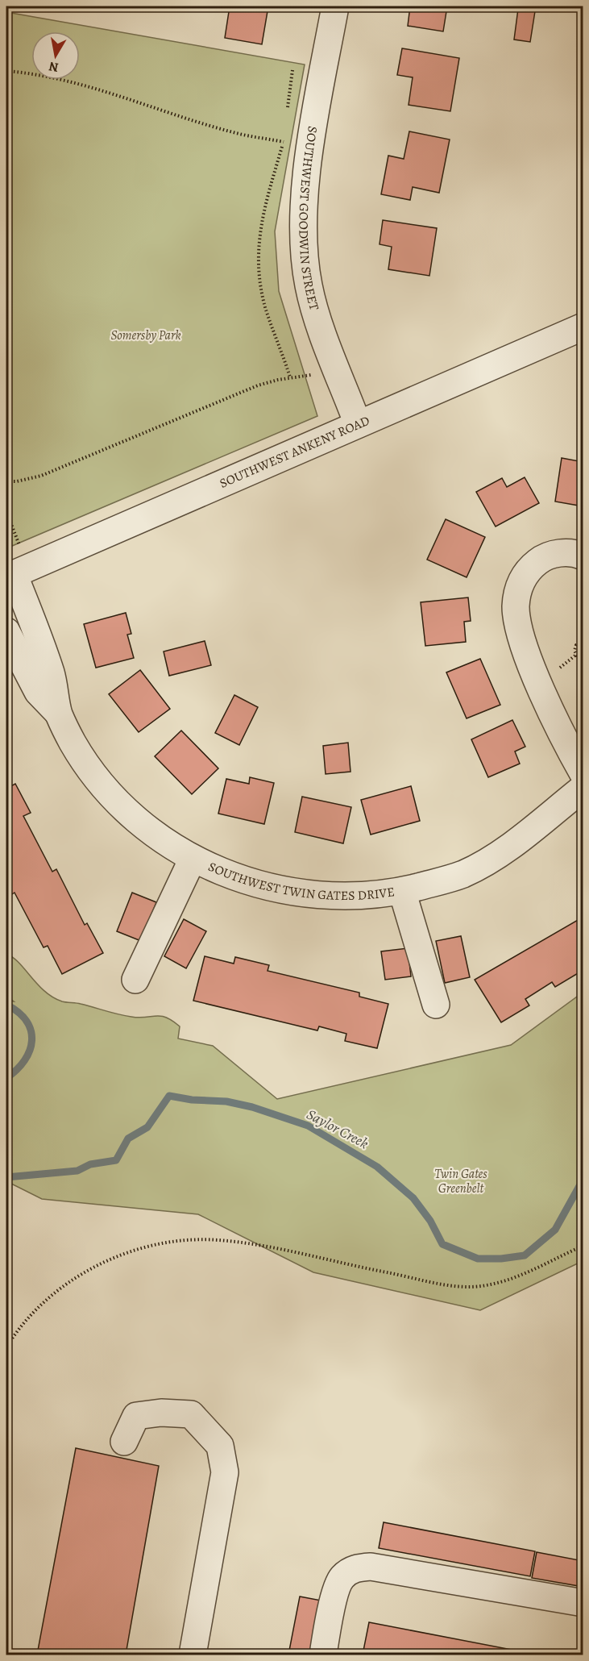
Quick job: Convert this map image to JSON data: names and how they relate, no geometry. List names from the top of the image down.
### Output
{
  "streets": {
    "street": ["SOUTHWEST GOODWIN STREET", "SOUTHWEST ANKENY ROAD", "SOUTHWEST TWIN GATES DRIVE"]
  },
  "crossings": [
    ["SOUTHWEST GOODWIN STREET", "SOUTHWEST ANKENY ROAD"],
    ["SOUTHWEST ANKENY ROAD", "SOUTHWEST TWIN GATES DRIVE"]
  ],
  "water": ["Saylor Creek"],
  "parks": ["Somersby Park", "Twin Gates Greenbelt"],
  "north": "bottom"
}
